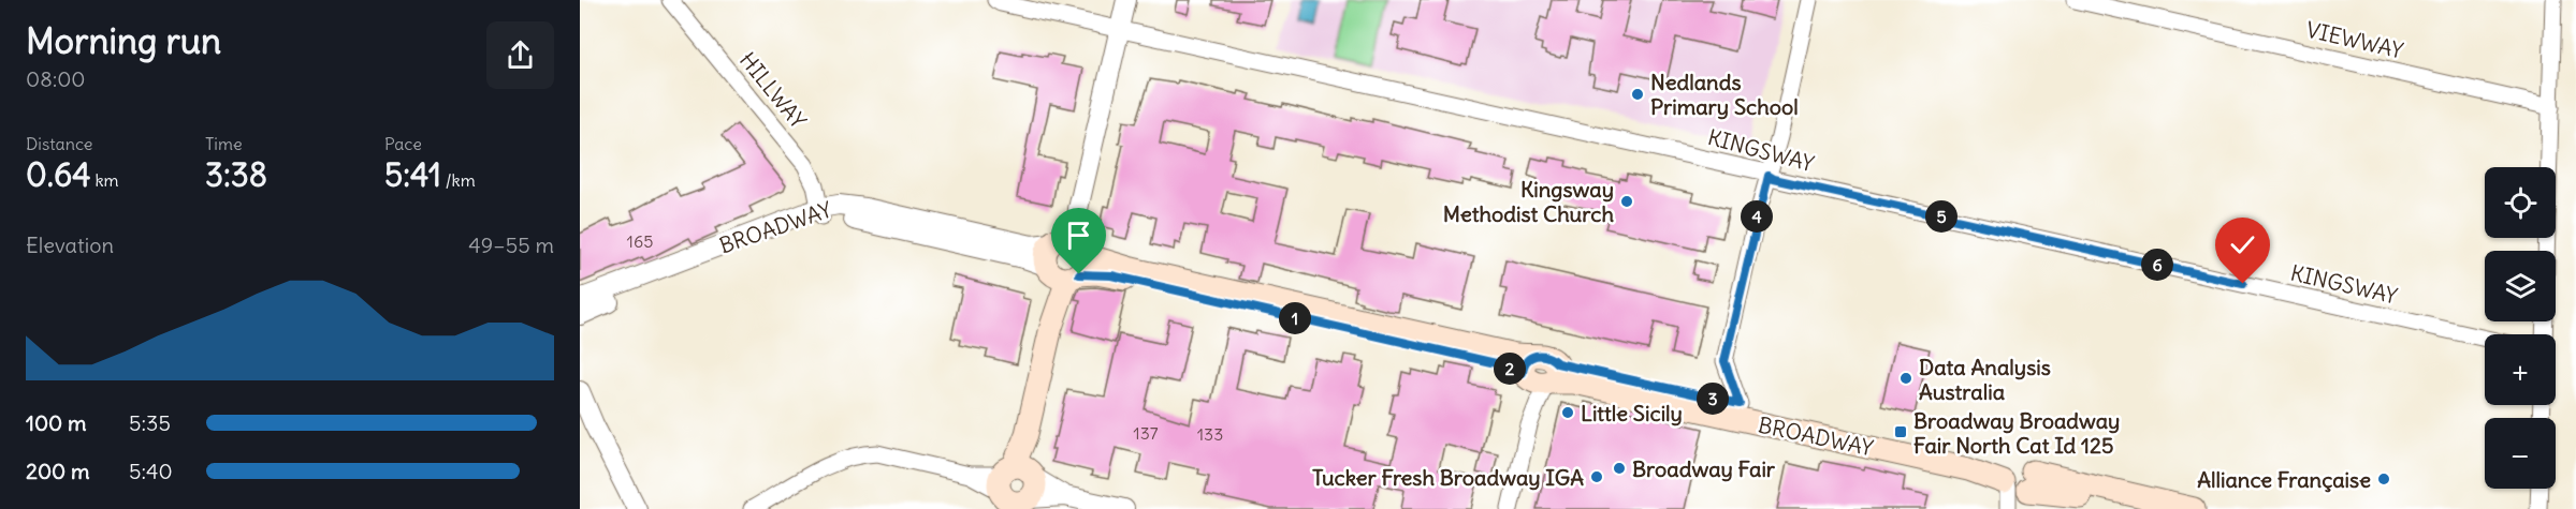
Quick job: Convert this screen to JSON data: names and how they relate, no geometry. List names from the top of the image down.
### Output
{
  "streets": {
    "main road": ["BROADWAY"],
    "street": ["VIEWWAY", "HILLWAY", "KINGSWAY"]
  },
  "crossings": [
    ["HILLWAY", "BROADWAY"]
  ],
  "places": {
    "other": [
      "Nedlands Primary School",
      "Kingsway Methodist Church",
      "Data Analysis Australia",
      "Little Sicily",
      "Broadway Fair",
      "Tucker Fresh Broadway IGA",
      "Alliance Française"
    ],
    "transit": ["Broadway Broadway Fair North Cat Id 125"]
  },
  "house_numbers": ["165", "137", "133"],
  "page": {
    "heading": ["Morning run", "08:00"],
    "stats": [
      ["Distance", "0.64 km"],
      ["Time", "3:38"],
      ["Pace", "5:41 /km"]
    ],
    "map_buttons": ["+", "−"],
    "pins": [
      "4",
      "5",
      "6",
      "1",
      "2",
      "3"
    ],
    "chart": ["Elevation", "49–55 m"],
    "list": [
      {
        "name": "100 m",
        "note": "5:35"
      },
      {
        "name": "200 m",
        "note": "5:40"
      }
    ]
  }
}
